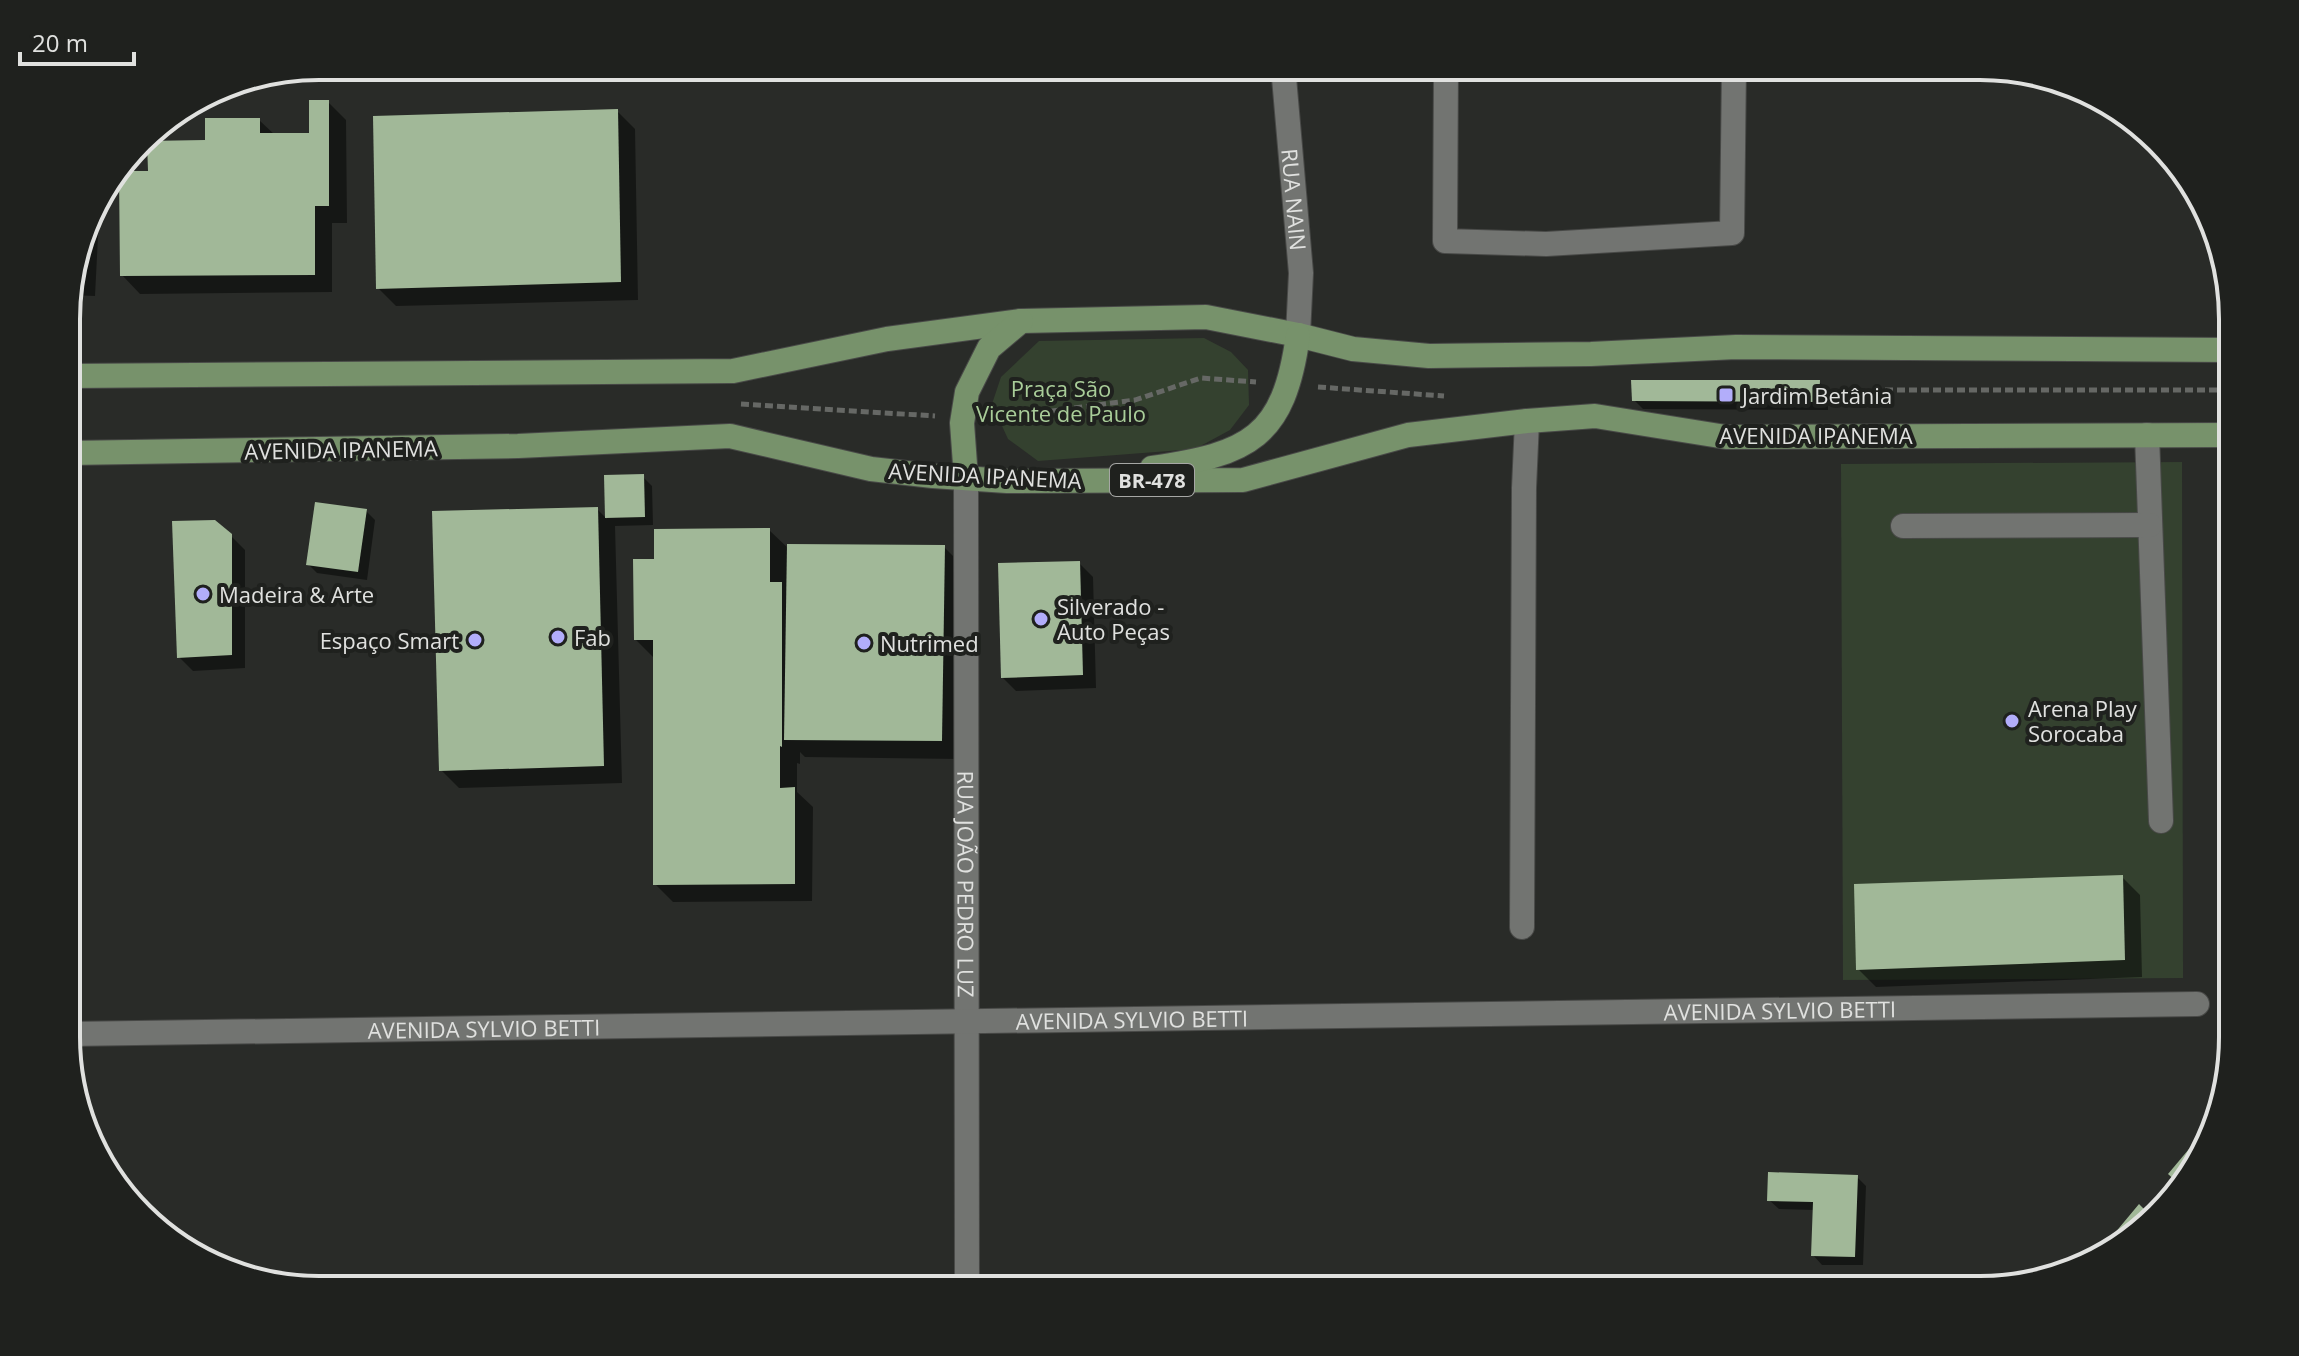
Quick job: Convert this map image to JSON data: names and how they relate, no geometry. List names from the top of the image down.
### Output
{
  "streets": {
    "main road": ["AVENIDA IPANEMA", "BR-478"],
    "street": ["RUA NAIN", "RUA JOÃO PEDRO LUZ", "AVENIDA SYLVIO BETTI"]
  },
  "crossings": [
    ["AVENIDA IPANEMA", "RUA JOÃO PEDRO LUZ"],
    ["RUA JOÃO PEDRO LUZ", "AVENIDA SYLVIO BETTI"]
  ],
  "parks": ["Praça São Vicente de Paulo"],
  "places": {
    "transit": ["Jardim Betânia"],
    "other": [
      "Madeira & Arte",
      "Silverado - Auto Peças",
      "Fab",
      "Espaço Smart",
      "Nutrimed",
      "Arena Play Sorocaba"
    ]
  },
  "scale_bar": "20 m"
}
